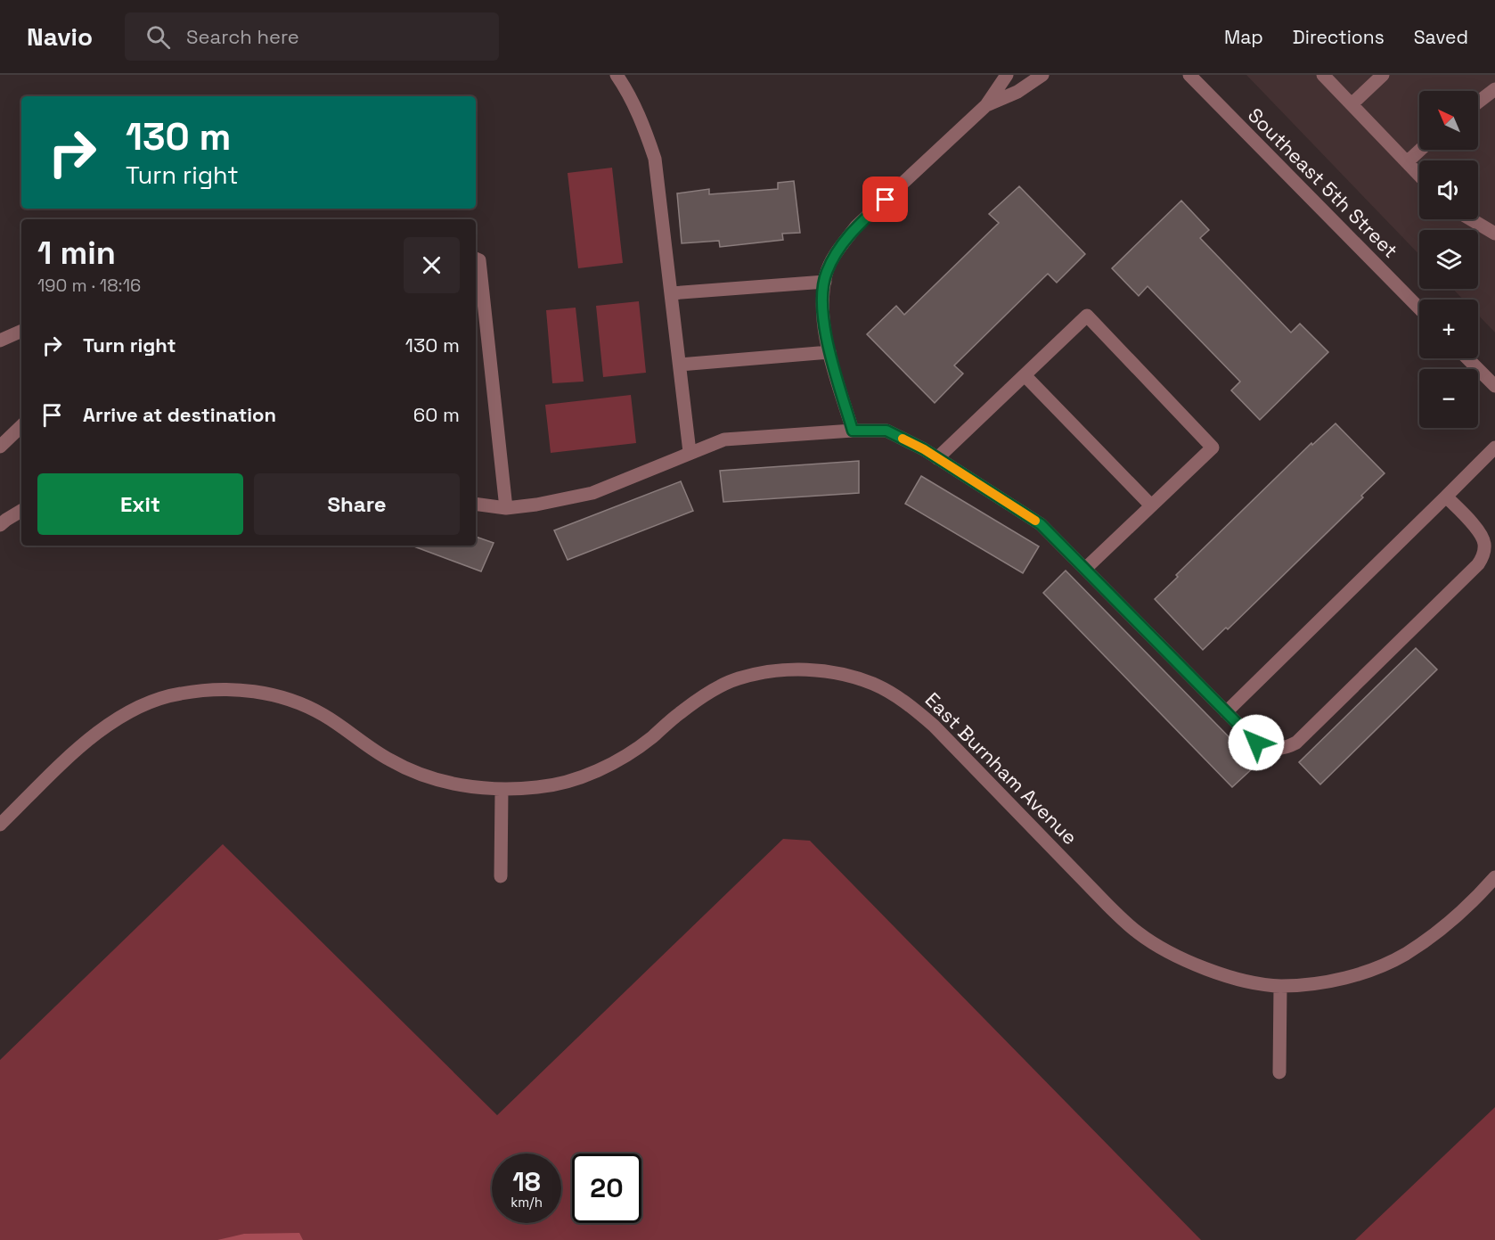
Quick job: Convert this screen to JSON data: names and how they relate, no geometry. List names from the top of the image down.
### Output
{
  "streets": {
    "street": ["Southeast 5th Street", "East Burnham Avenue"]
  },
  "north": "top left",
  "page": {
    "header": "Navio",
    "search": "Search here",
    "nav": ["Map", "Directions", "Saved"],
    "map_buttons": ["+", "−"],
    "turn": ["130 m", "Turn right"],
    "heading": ["1 min", "190 m · 18:16"],
    "list": [
      {
        "name": "Turn right",
        "value": "130 m"
      },
      {
        "name": "Arrive at destination",
        "value": "60 m"
      }
    ],
    "buttons": ["Exit", "Share"],
    "speed": "18 km/h",
    "limit": "20"
  }
}
